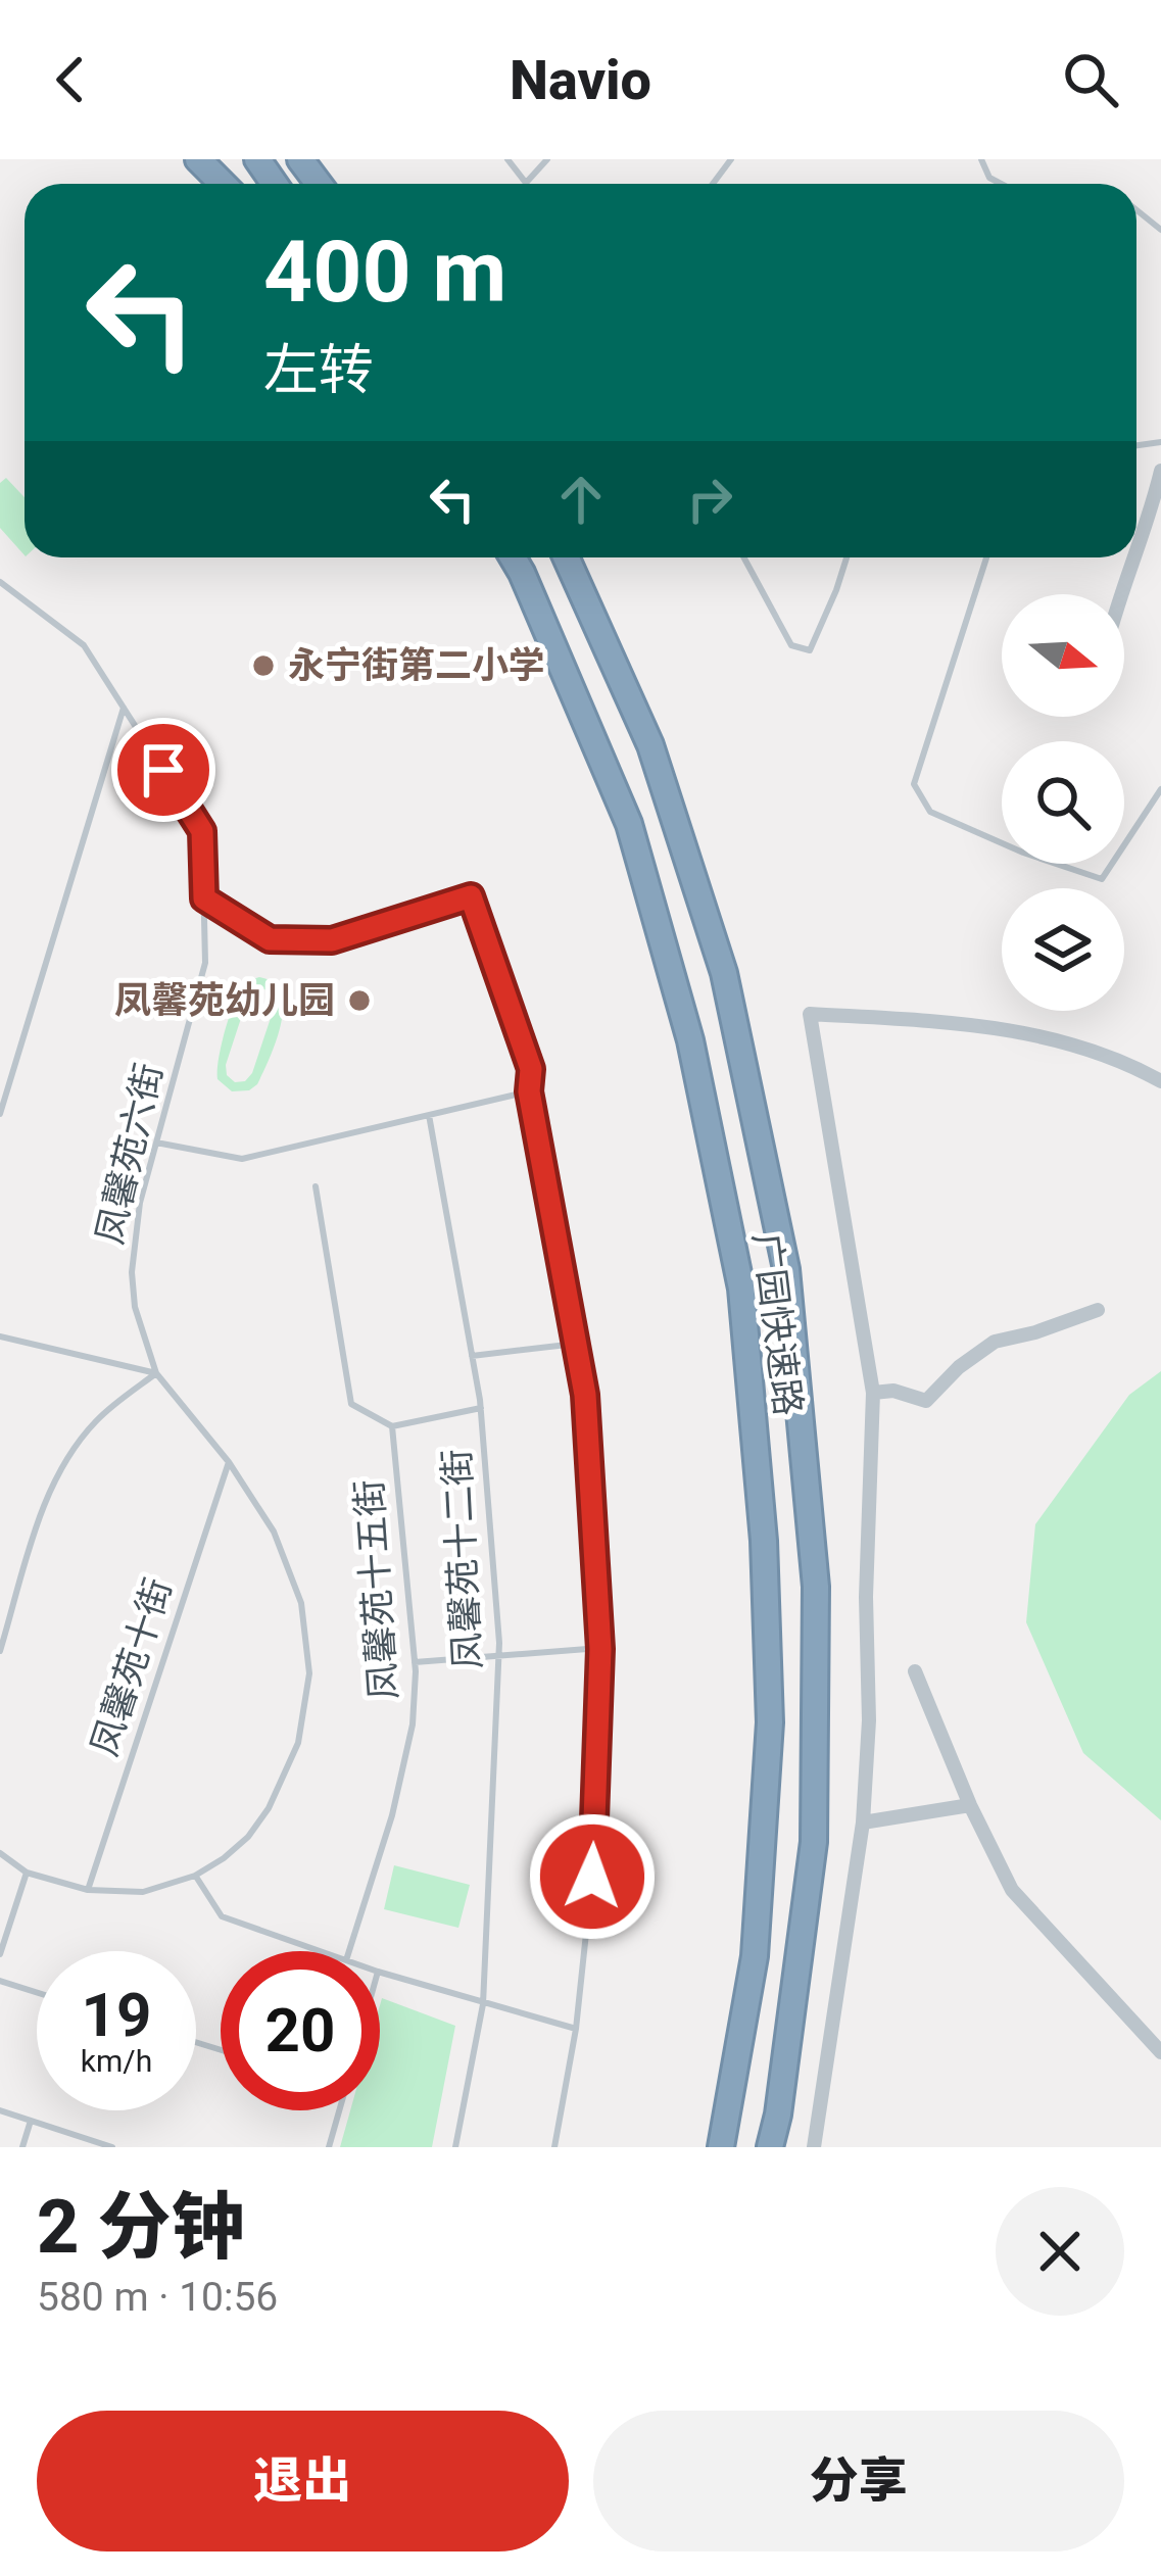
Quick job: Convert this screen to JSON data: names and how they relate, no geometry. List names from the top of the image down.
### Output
{
  "streets": {
    "highway": ["广园快速路"],
    "lane": [
      "凤馨苑六街",
      "凤馨苑十二街",
      "凤馨苑十五街",
      "凤馨苑十街"
    ]
  },
  "crossings": [
    ["凤馨苑六街", "凤馨苑十街"]
  ],
  "places": ["永宁街第二小学", "凤馨苑幼儿园"],
  "north": "right",
  "page": {
    "header": "Navio",
    "turn": ["400 m", "左转"],
    "speed": "19 km/h",
    "limit": "20",
    "heading": ["2 分钟", "580 m · 10:56"],
    "buttons": ["退出", "分享"]
  }
}
